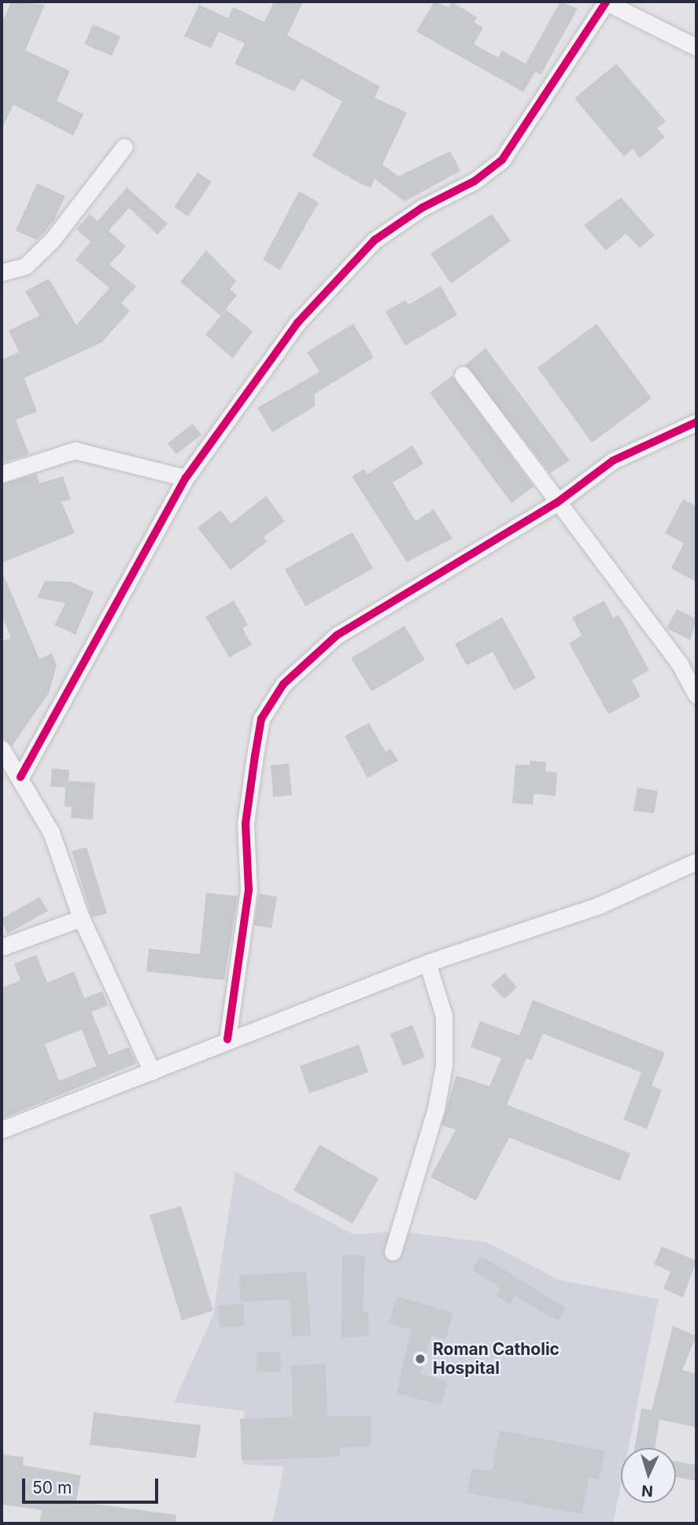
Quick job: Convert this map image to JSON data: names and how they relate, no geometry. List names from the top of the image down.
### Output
{
  "places": ["Roman Catholic Hospital"],
  "scale_bar": "50 m",
  "north": "bottom"
}
